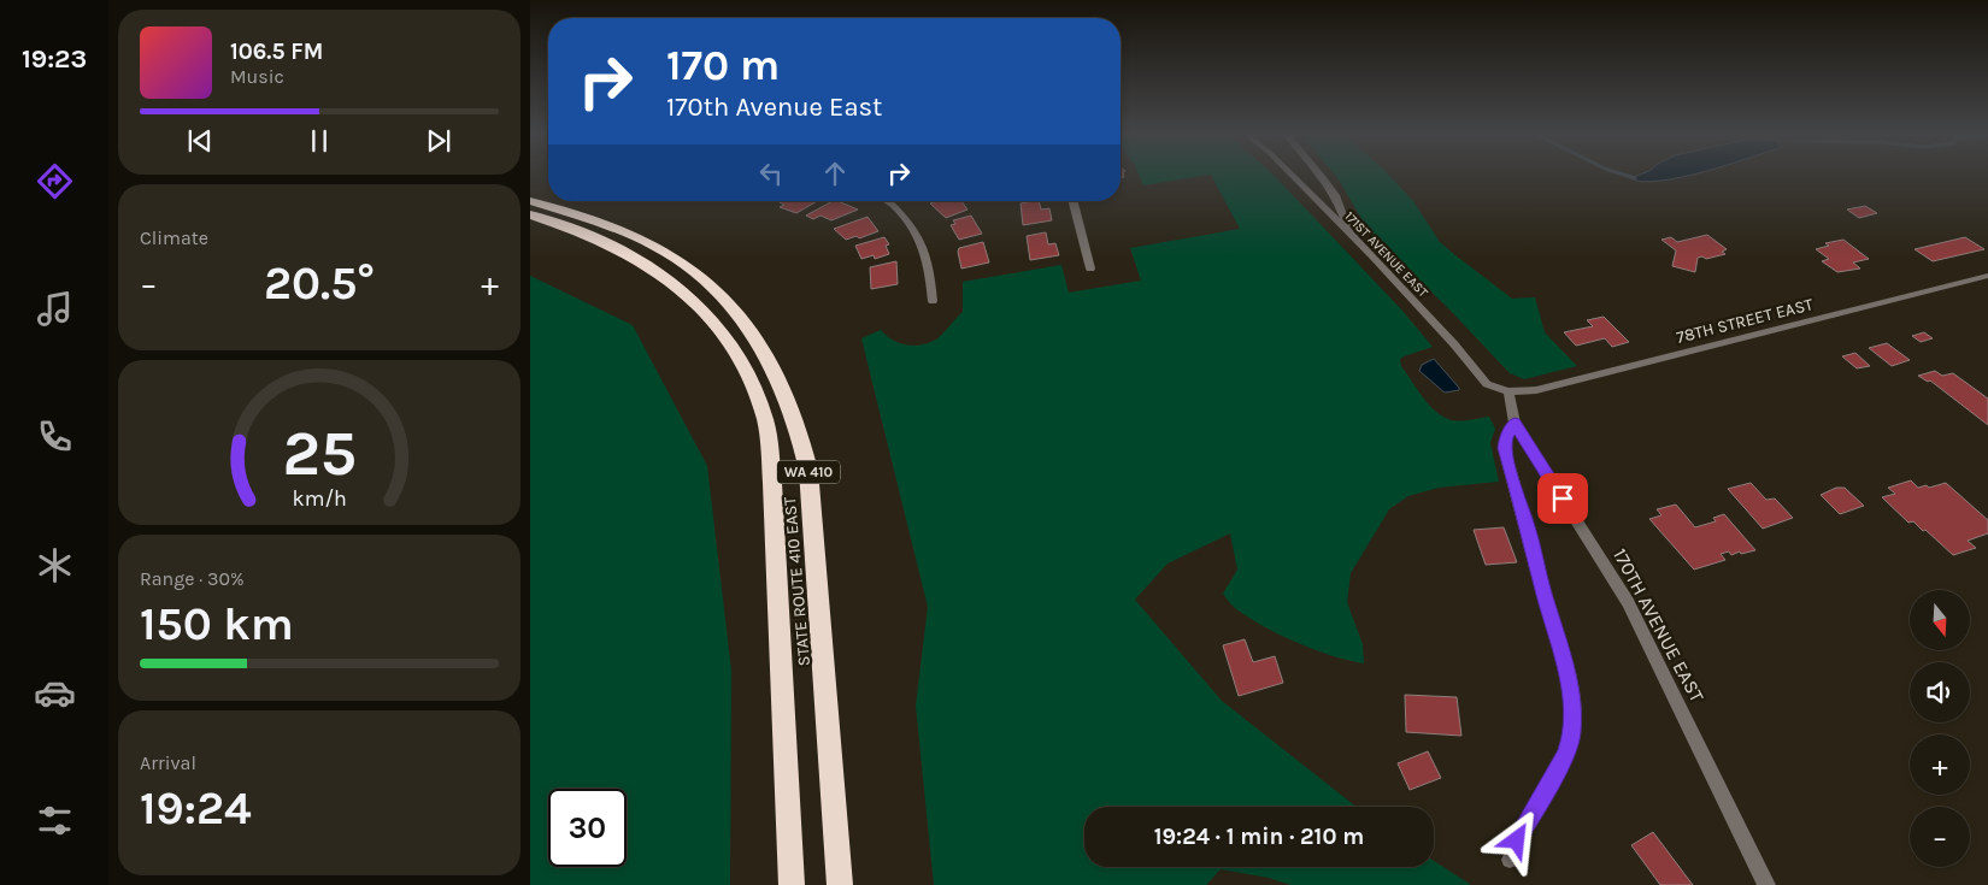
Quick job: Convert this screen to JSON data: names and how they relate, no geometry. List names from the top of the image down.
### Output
{
  "streets": {
    "highway": ["WA 410", "STATE ROUTE 410 EAST"],
    "street": ["171ST AVENUE EAST", "78TH STREET EAST", "170TH AVENUE EAST"]
  },
  "crossings": [
    ["171ST AVENUE EAST", "78TH STREET EAST"],
    ["171ST AVENUE EAST", "170TH AVENUE EAST"],
    ["78TH STREET EAST", "170TH AVENUE EAST"]
  ],
  "north": "bottom",
  "page": {
    "tabs": "19:23",
    "turn": ["170 m", "170th Avenue East"],
    "song": ["106.5 FM", "Music"],
    "tile": [
      "Climate",
      ["Range · 30%", "150 km"],
      ["Arrival", "19:24"]
    ],
    "heat": ["−", "20.5°", "+"],
    "map_buttons": ["+", "−"],
    "limit": "30",
    "trip": "19:24 · 1 min · 210 m",
    "gauge": ["25", "km/h"]
  }
}
